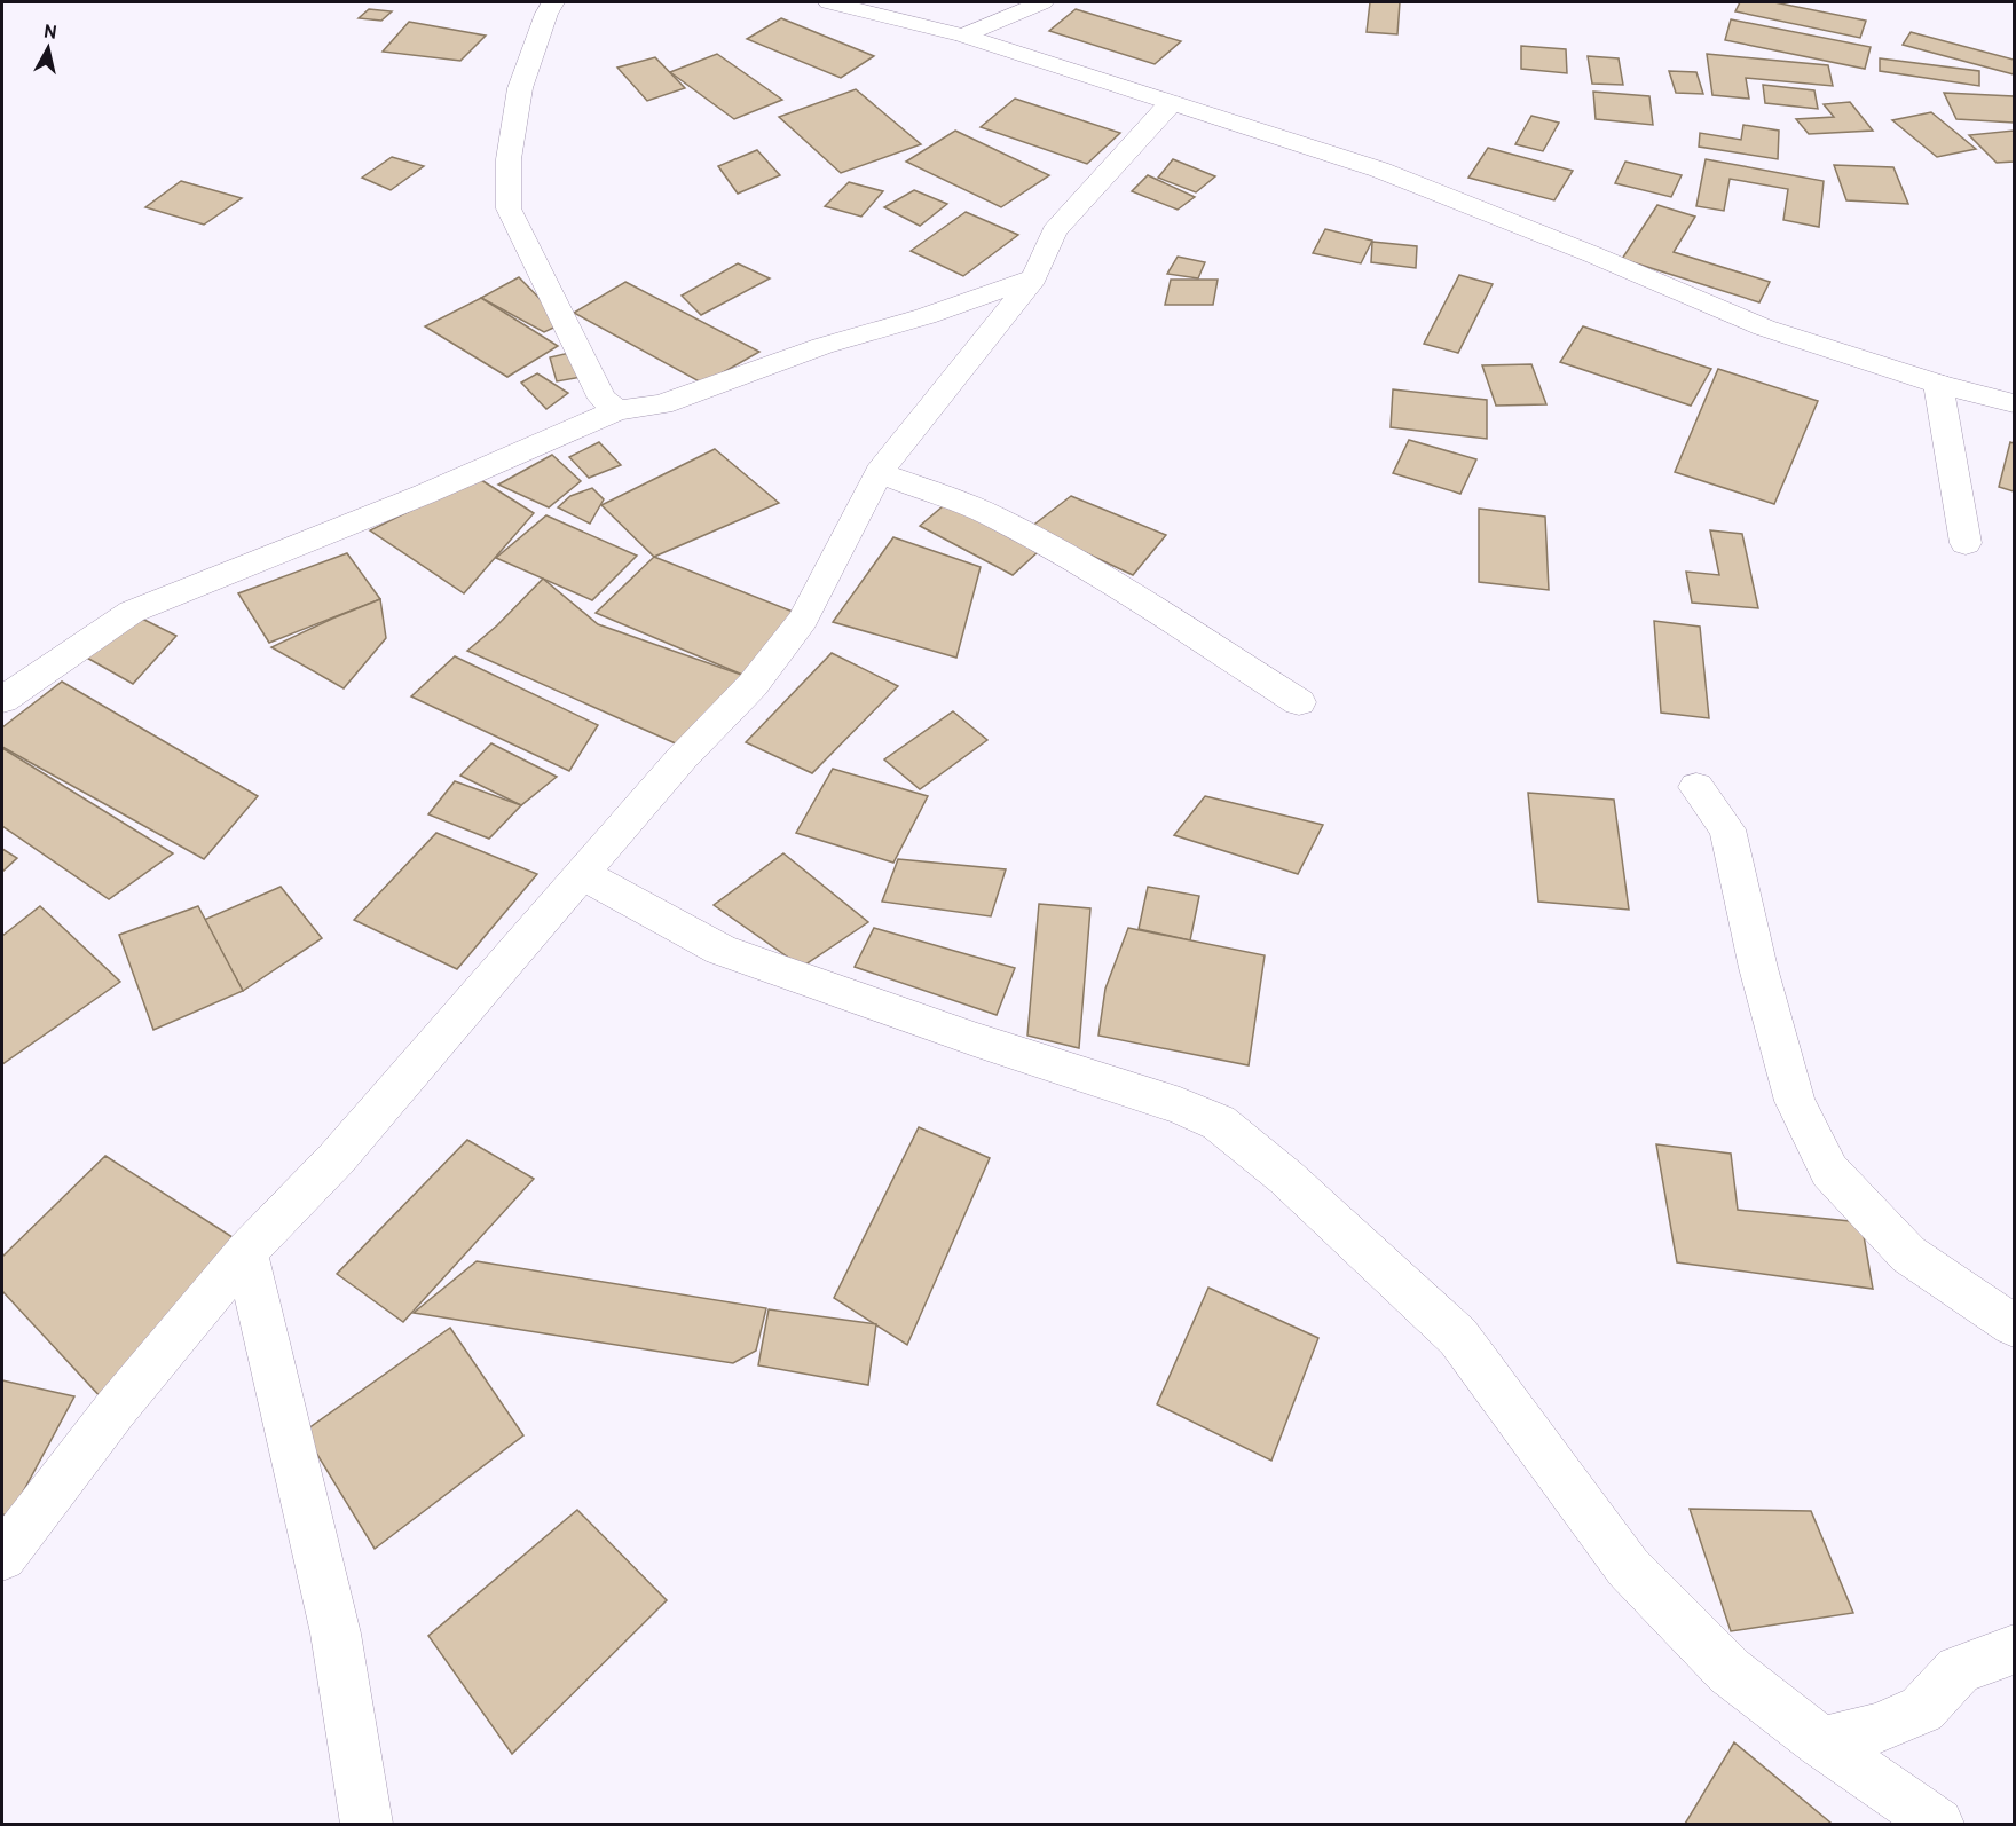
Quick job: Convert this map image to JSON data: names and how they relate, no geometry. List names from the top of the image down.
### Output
{
  "north": "top"
}
